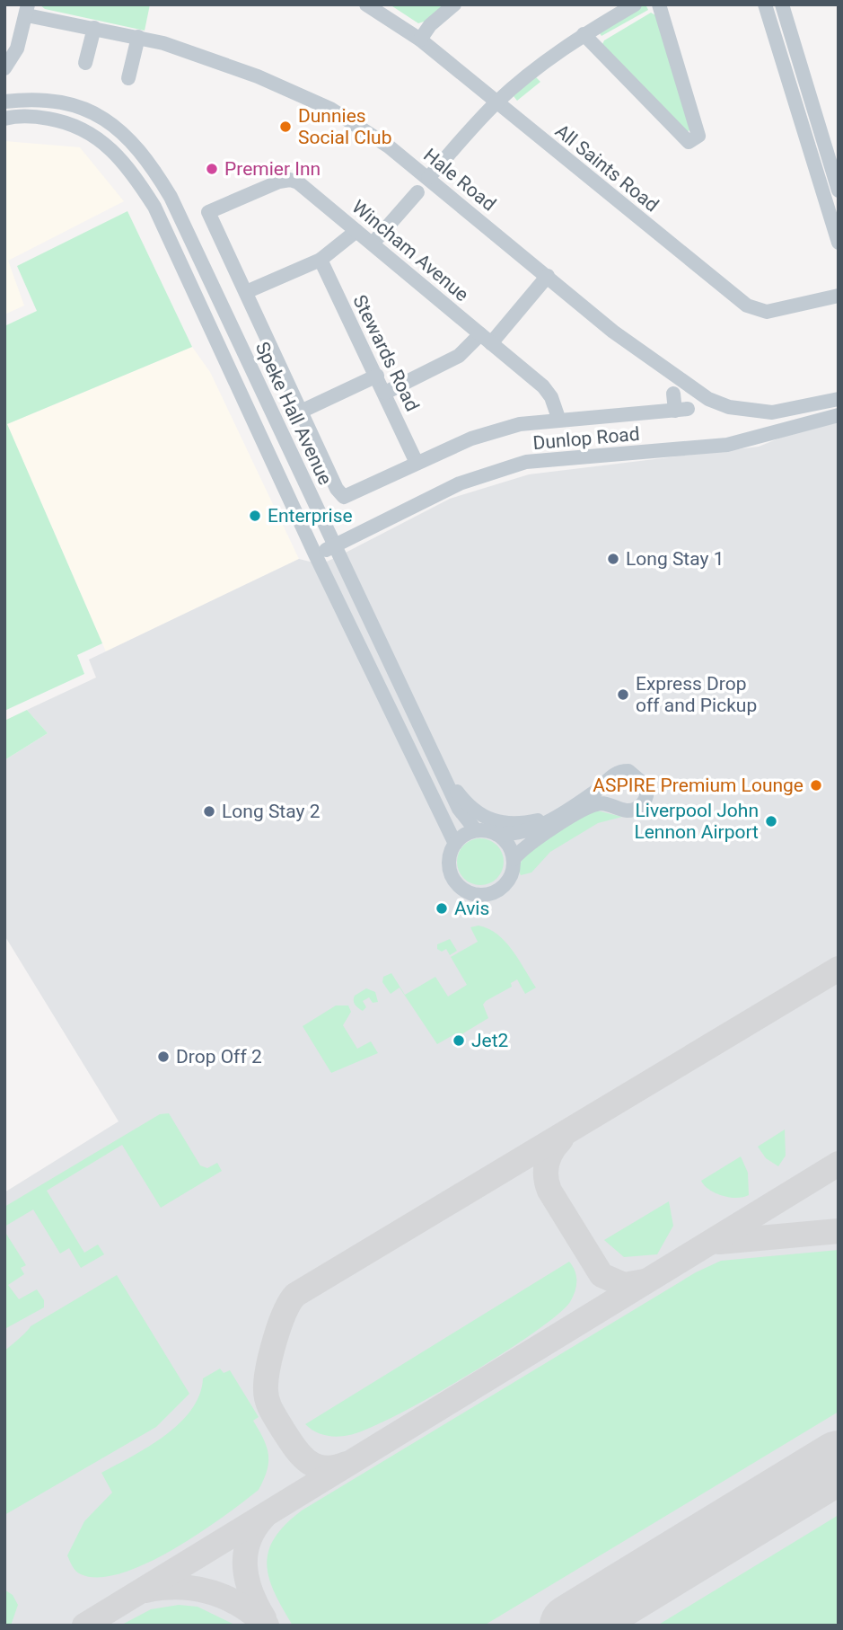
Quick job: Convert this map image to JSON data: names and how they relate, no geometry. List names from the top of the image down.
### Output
{
  "streets": {
    "street": [
      "All Saints Road",
      "Hale Road",
      "Wincham Avenue",
      "Stewards Road",
      "Speke Hall Avenue",
      "Dunlop Road"
    ]
  },
  "crossings": [
    ["Speke Hall Avenue", "Dunlop Road"]
  ],
  "places": [
    "Dunnies Social Club",
    "Premier Inn",
    "Enterprise",
    "Long Stay 1",
    "Express Drop off and Pickup",
    "ASPIRE Premium Lounge",
    "Long Stay 2",
    "Liverpool John Lennon Airport",
    "Avis",
    "Jet2",
    "Drop Off 2"
  ]
}
